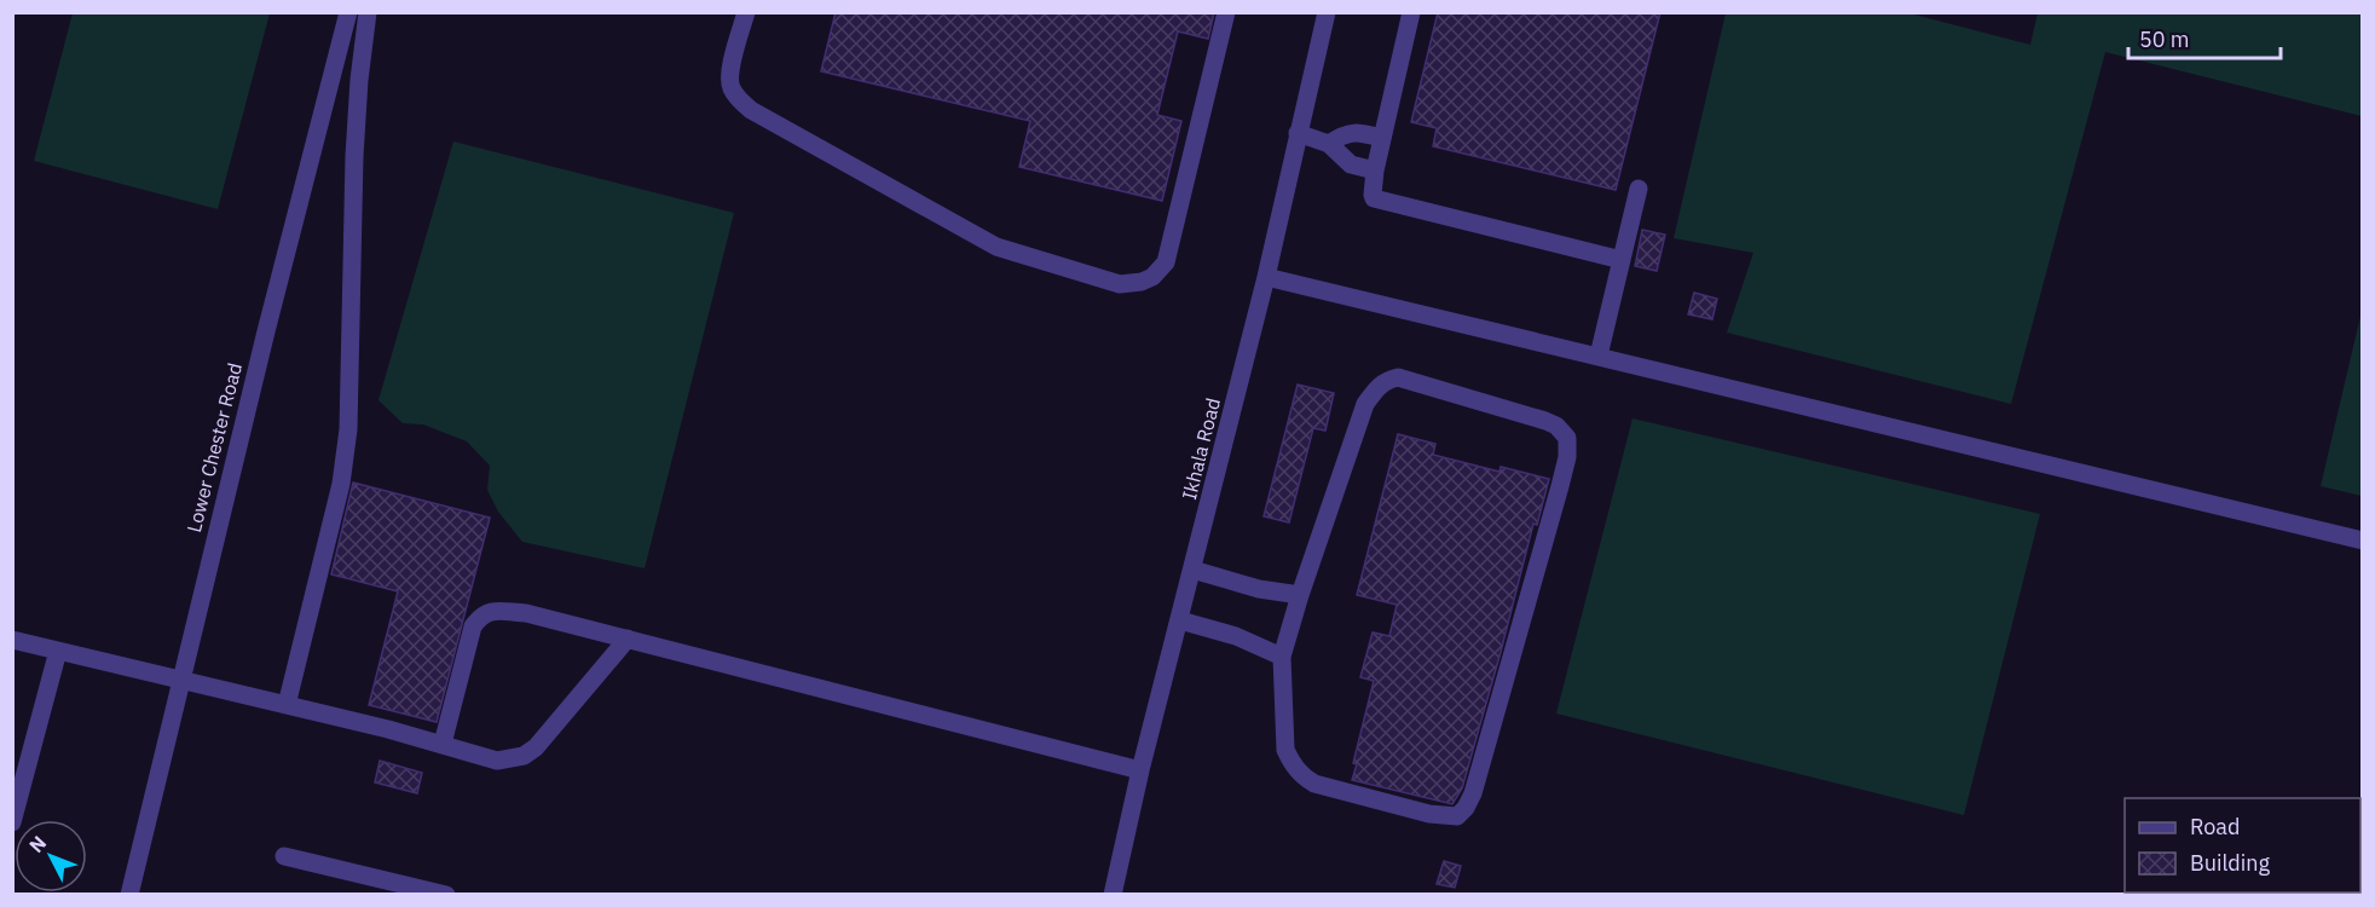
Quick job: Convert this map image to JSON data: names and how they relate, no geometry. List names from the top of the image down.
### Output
{
  "streets": {
    "street": ["Lower Chester Road", "Ikhala Road"]
  },
  "legend": ["Road", "Building"],
  "scale_bar": "50 m",
  "north": "top left"
}
